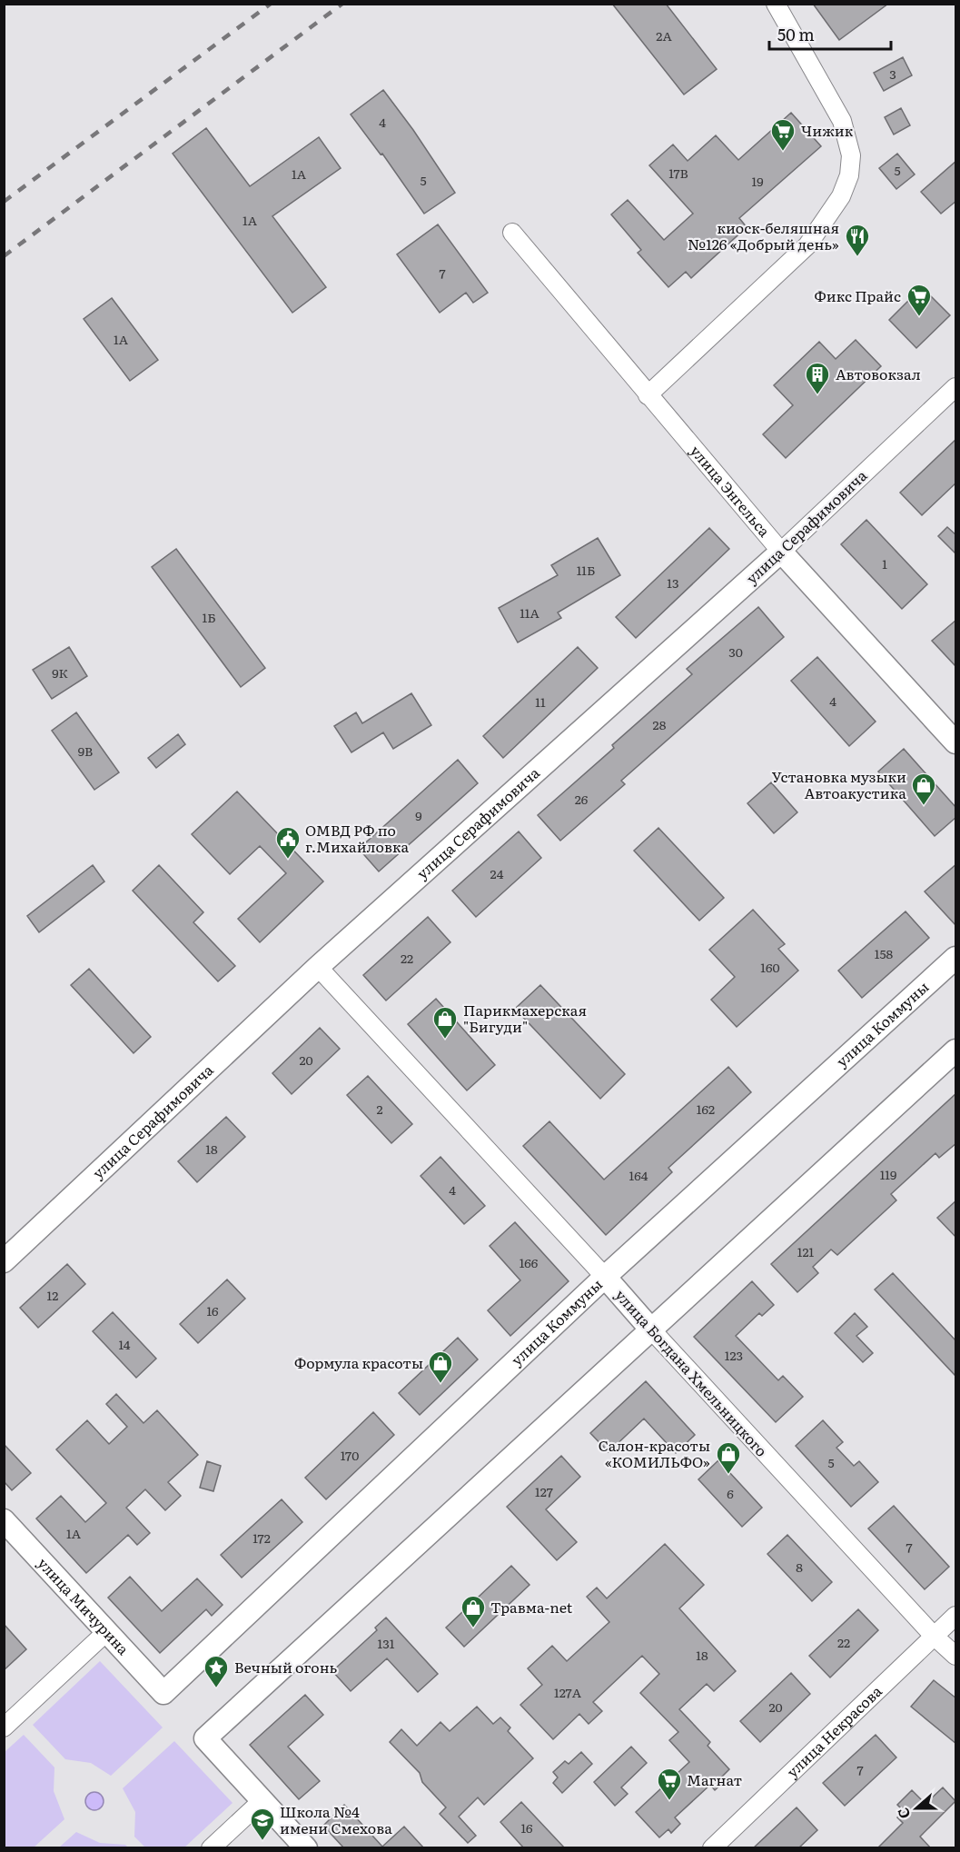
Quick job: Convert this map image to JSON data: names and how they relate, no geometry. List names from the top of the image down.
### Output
{
  "streets": {
    "street": [
      "улица Энгельса",
      "улица Серафимовича",
      "улица Коммуны",
      "улица Богдана Хмельницкого",
      "улица Мичурина",
      "улица Некрасова"
    ]
  },
  "crossings": [
    ["улица Энгельса", "улица Серафимовича"],
    ["улица Серафимовича", "улица Богдана Хмельницкого"],
    ["улица Коммуны", "улица Богдана Хмельницкого"],
    ["улица Коммуны", "улица Мичурина"],
    ["улица Богдана Хмельницкого", "улица Некрасова"]
  ],
  "places": {
    "supermarket": ["Чижик", "Фикс Прайс", "Магнат"],
    "restaurant": ["киоск-беляшная №126 «Добрый день»"],
    "building": ["Автовокзал"],
    "shop": [
      "Установка музыки Автоакустика",
      "Парикмахерская \"Бигуди\"",
      "Формула красоты",
      "Салон-красоты «КОМИЛЬФО»",
      "Травма-net"
    ],
    "public building": ["ОМВД РФ по г.Михайловка"],
    "place": ["Вечный огонь"],
    "school or university": ["Школа №4 имени Смехова"]
  },
  "house_numbers": [
    "2А",
    "3",
    "4",
    "5",
    "17В",
    "1А",
    "5",
    "19",
    "1А",
    "7",
    "1А",
    "1",
    "11Б",
    "13",
    "11А",
    "1Б",
    "30",
    "9К",
    "4",
    "11",
    "28",
    "9В",
    "26",
    "9",
    "24",
    "158",
    "22",
    "160",
    "20",
    "2",
    "162",
    "18",
    "119",
    "164",
    "4",
    "121",
    "166",
    "12",
    "16",
    "14",
    "123",
    "170",
    "5",
    "127",
    "6",
    "1А",
    "172",
    "7",
    "8",
    "22",
    "131",
    "18",
    "127А",
    "20",
    "7",
    "16"
  ],
  "scale_bar": "50 m",
  "north": "left"
}
